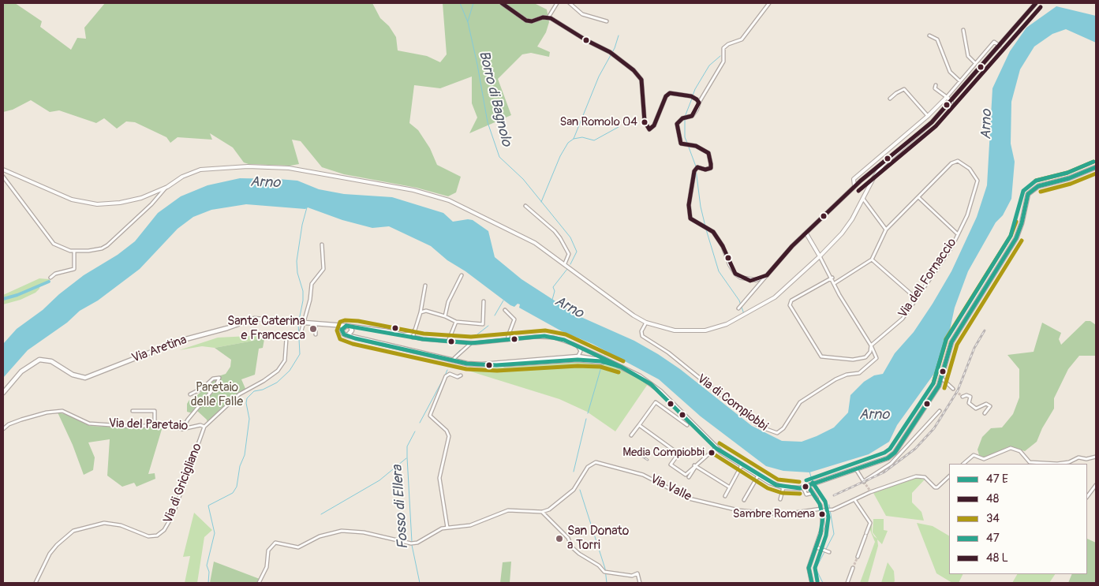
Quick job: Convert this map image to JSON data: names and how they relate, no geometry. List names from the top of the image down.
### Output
{
  "streets": {
    "main road": ["Via Aretina", "Via di Compiobbi"],
    "street": [
      "Via dell Fornaccio",
      "Via del Paretaio",
      "Via di Gricigliano",
      "Via Valle"
    ]
  },
  "crossings": [
    ["Via dell Fornaccio", "Via di Compiobbi"],
    ["Via del Paretaio", "Via di Gricigliano"]
  ],
  "water": ["Borro di Bagnolo", "Arno", "Fosso di Ellera"],
  "parks": ["Paretaio delle Falle"],
  "places": [
    "San Romolo 04",
    "Sante Caterina e Francesca",
    "Media Compiobbi",
    "Sambre Romena",
    "San Donato a Torri"
  ],
  "lines": ["transit line 48", "transit line 34", "transit line 47"],
  "legend": [
    "47 E",
    "48",
    "34",
    "47",
    "48 L"
  ]
}
